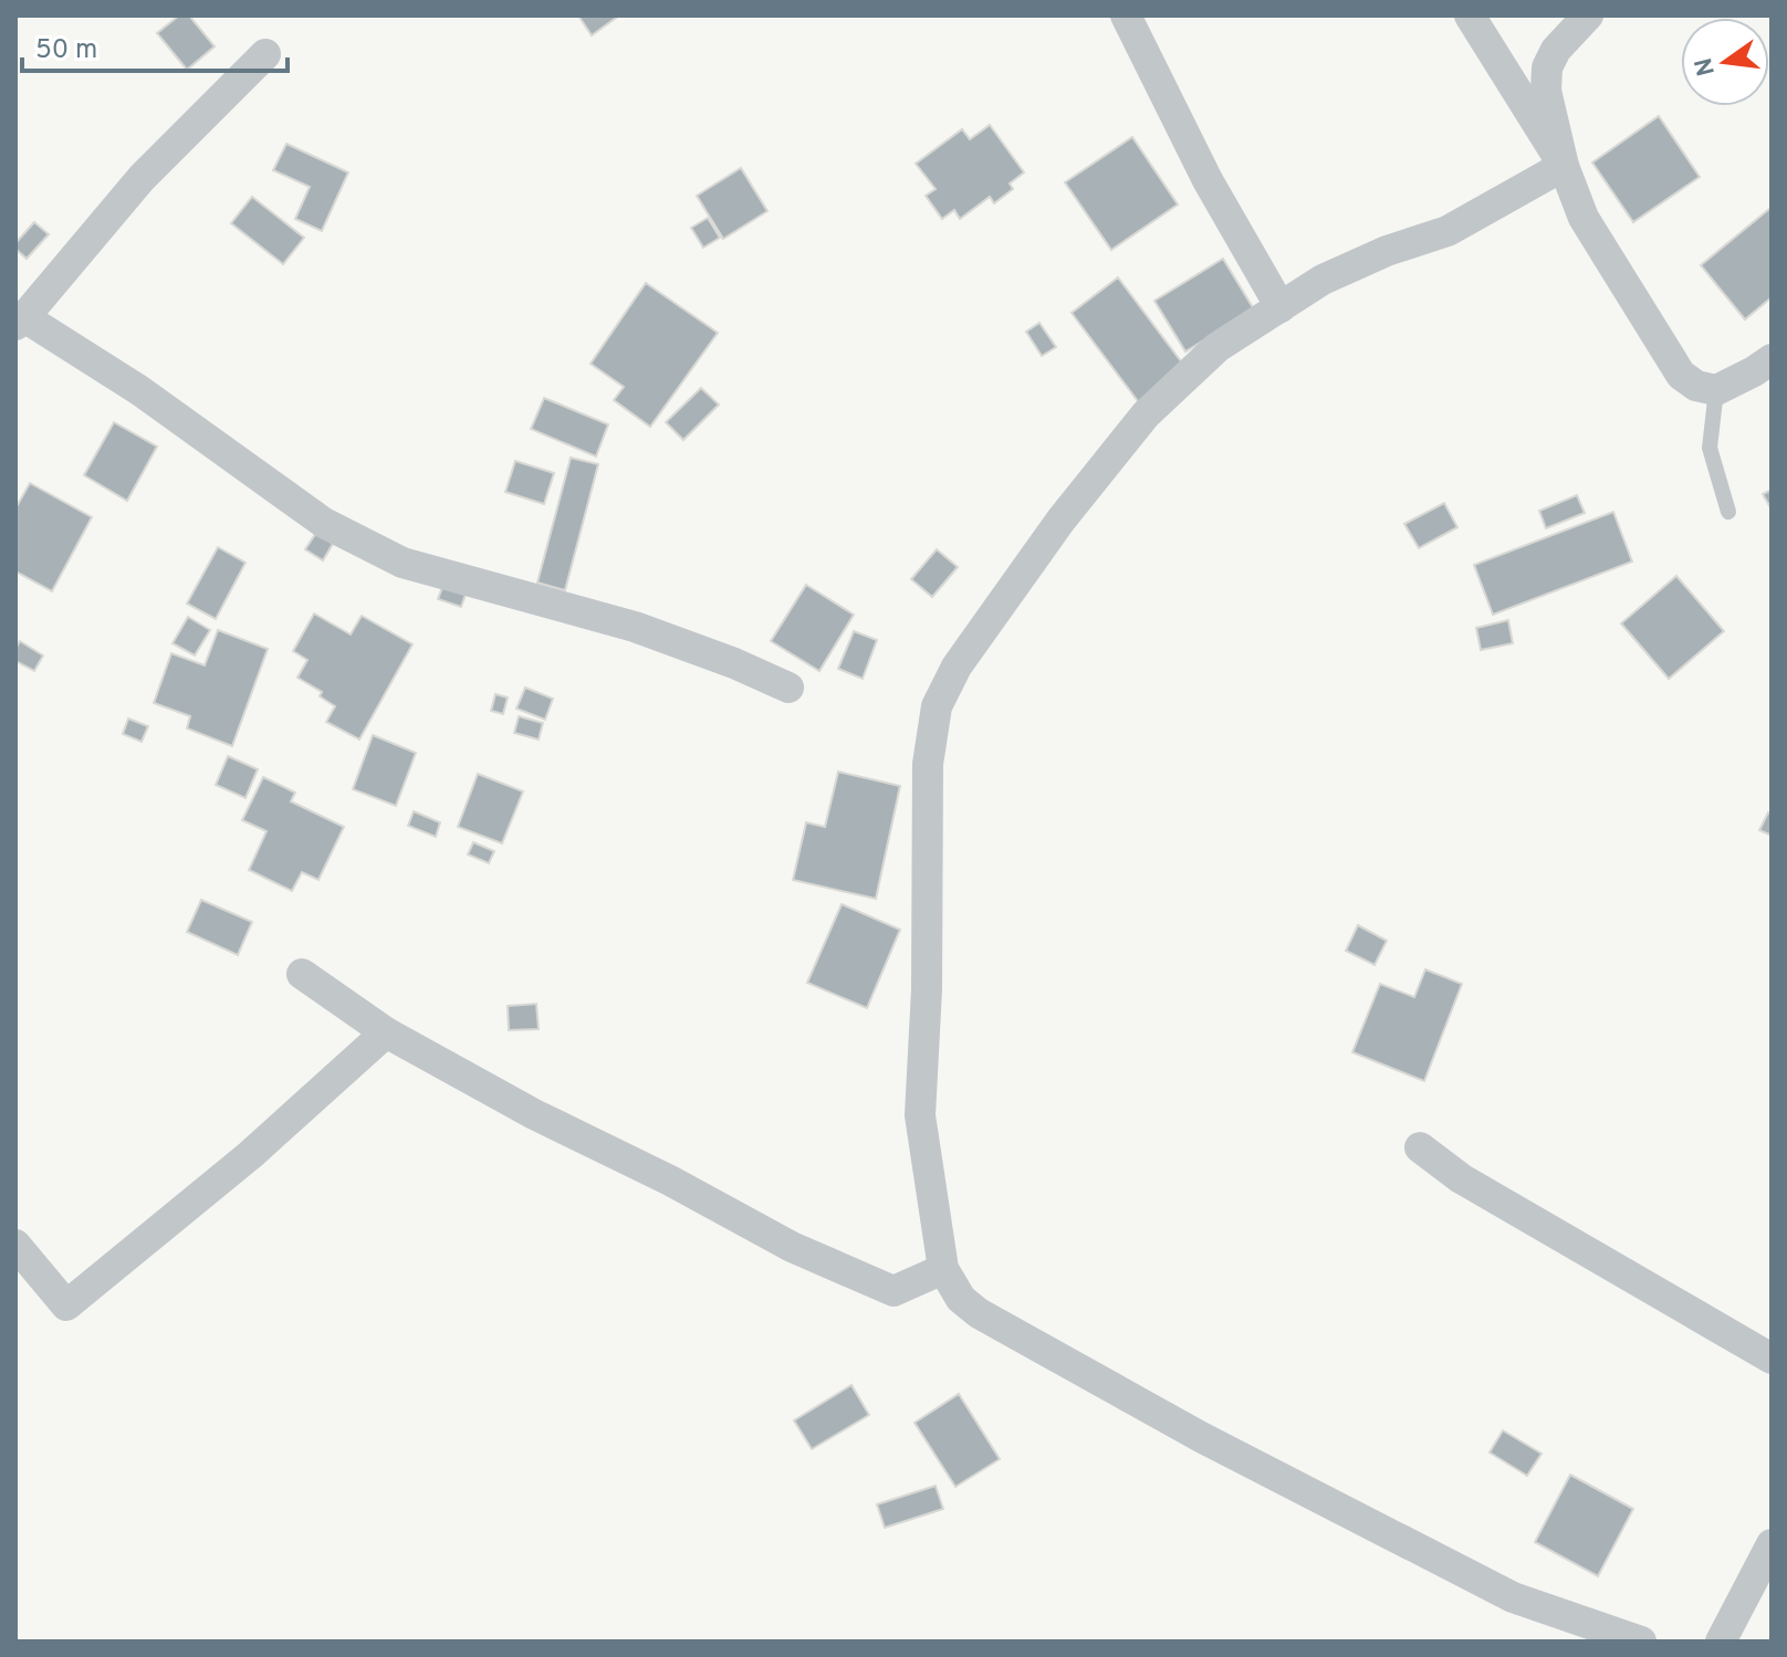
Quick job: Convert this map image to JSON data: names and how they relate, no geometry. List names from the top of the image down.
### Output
{
  "scale_bar": "50 m",
  "north": "left"
}
